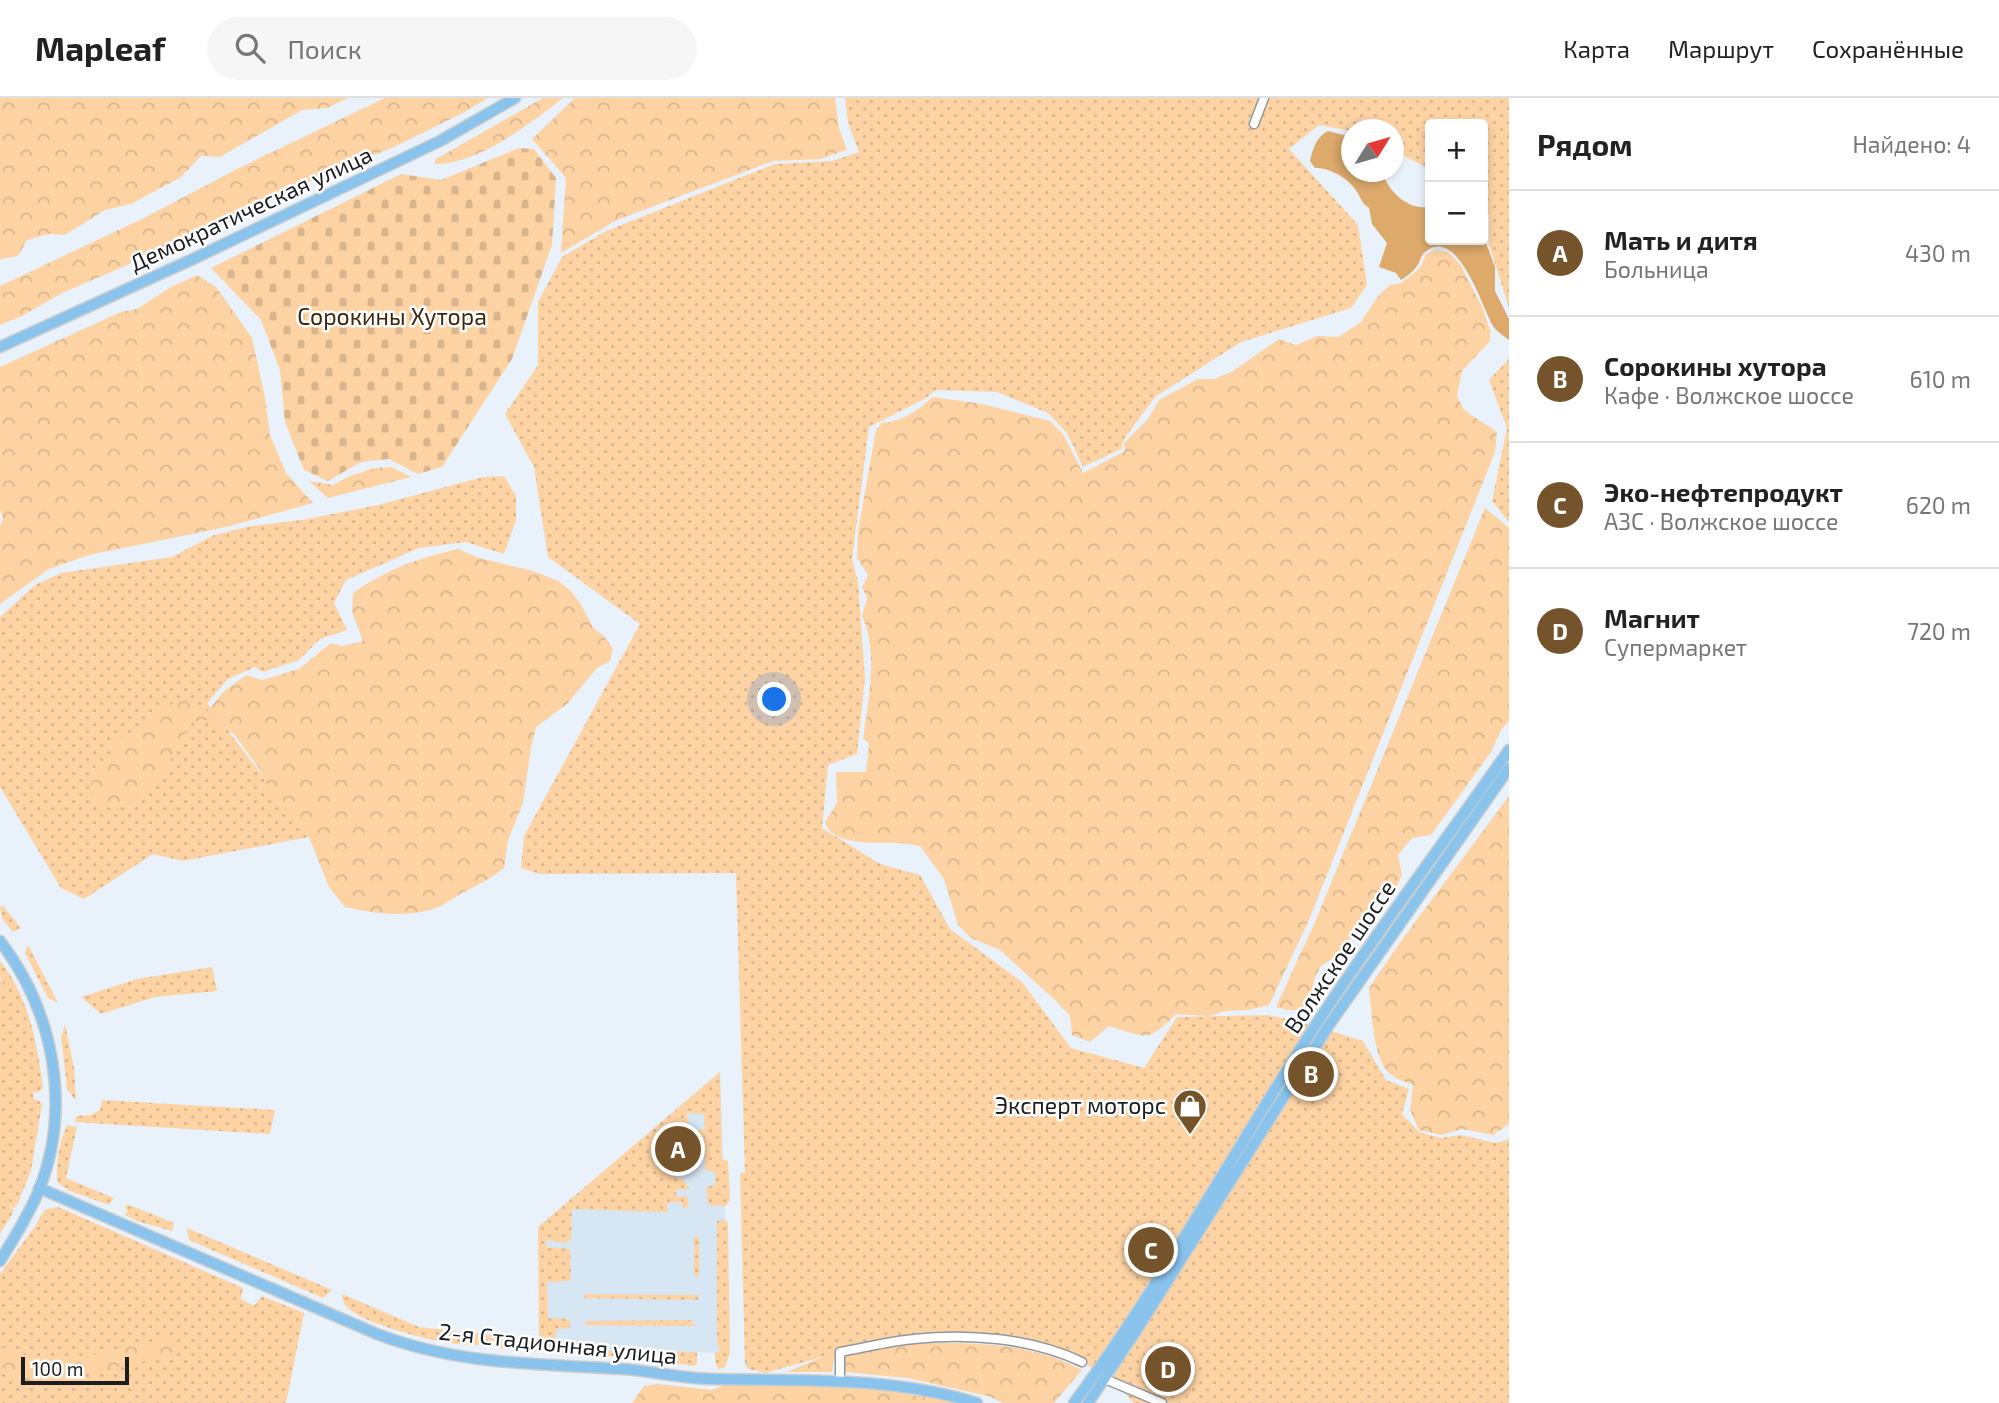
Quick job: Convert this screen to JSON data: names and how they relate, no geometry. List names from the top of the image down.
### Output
{
  "streets": {
    "main road": ["Демократическая улица", "Волжское шоссе", "2-я Стадионная улица"]
  },
  "parks": ["Сорокины Хутора"],
  "places": {
    "shop": ["Эксперт моторс"]
  },
  "scale_bar": "100 m",
  "north": "top right",
  "page": {
    "header": "Mapleaf",
    "search": "Поиск",
    "nav": ["Карта", "Маршрут", "Сохранённые"],
    "heading": ["Рядом", "Найдено: 4"],
    "map_buttons": ["+", "−"],
    "list": [
      {
        "mark": "A",
        "name": "Мать и дитя",
        "note": "Больница",
        "value": "430 m"
      },
      {
        "mark": "B",
        "name": "Сорокины хутора",
        "note": "Кафе · Волжское шоссе",
        "value": "610 m"
      },
      {
        "mark": "C",
        "name": "Эко-нефтепродукт",
        "note": "АЗС · Волжское шоссе",
        "value": "620 m"
      },
      {
        "mark": "D",
        "name": "Магнит",
        "note": "Супермаркет",
        "value": "720 m"
      }
    ],
    "pins": [
      "B",
      "A",
      "C",
      "D"
    ],
    "scale": "100 m"
  }
}
